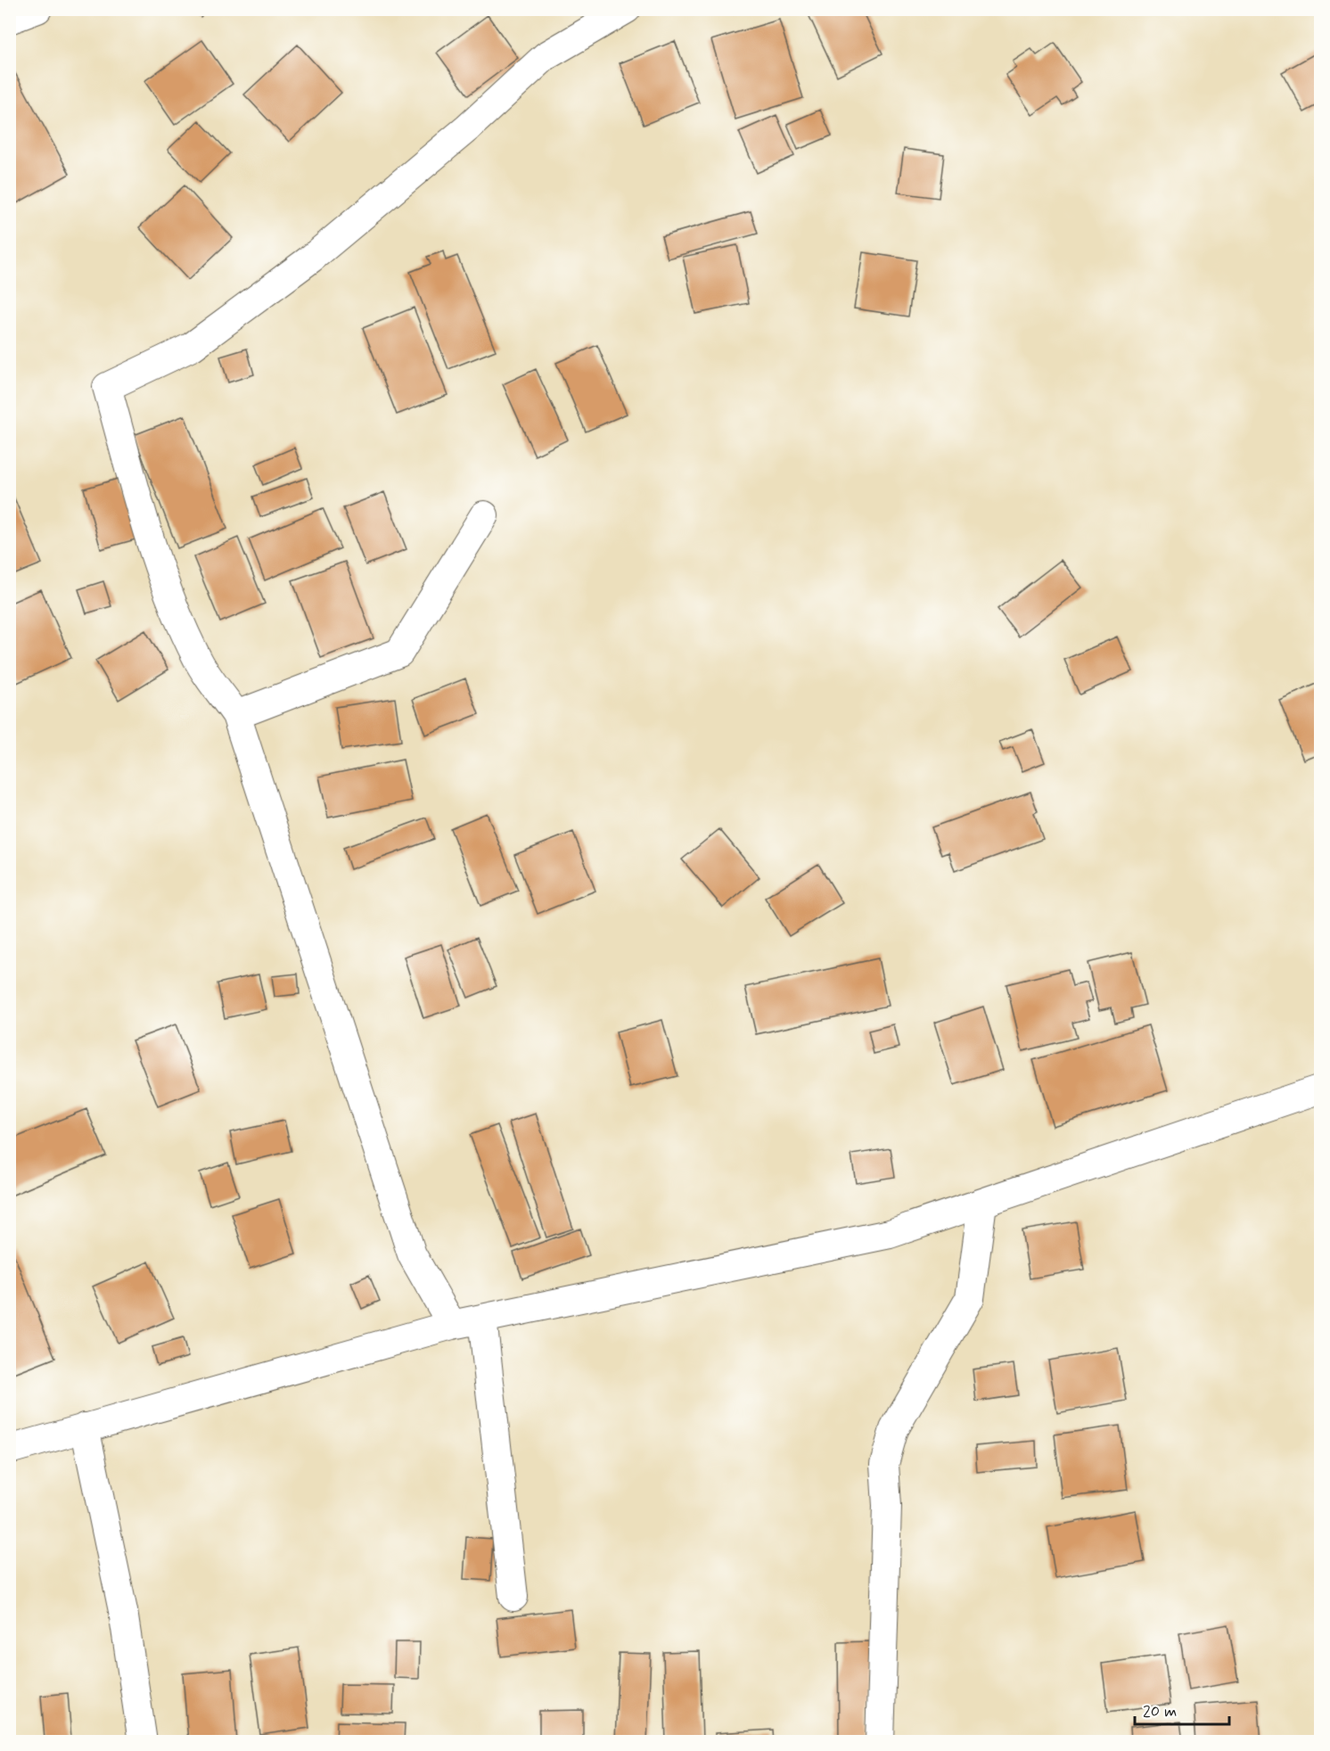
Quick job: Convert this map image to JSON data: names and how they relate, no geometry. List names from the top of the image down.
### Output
{
  "scale_bar": "20 m"
}
